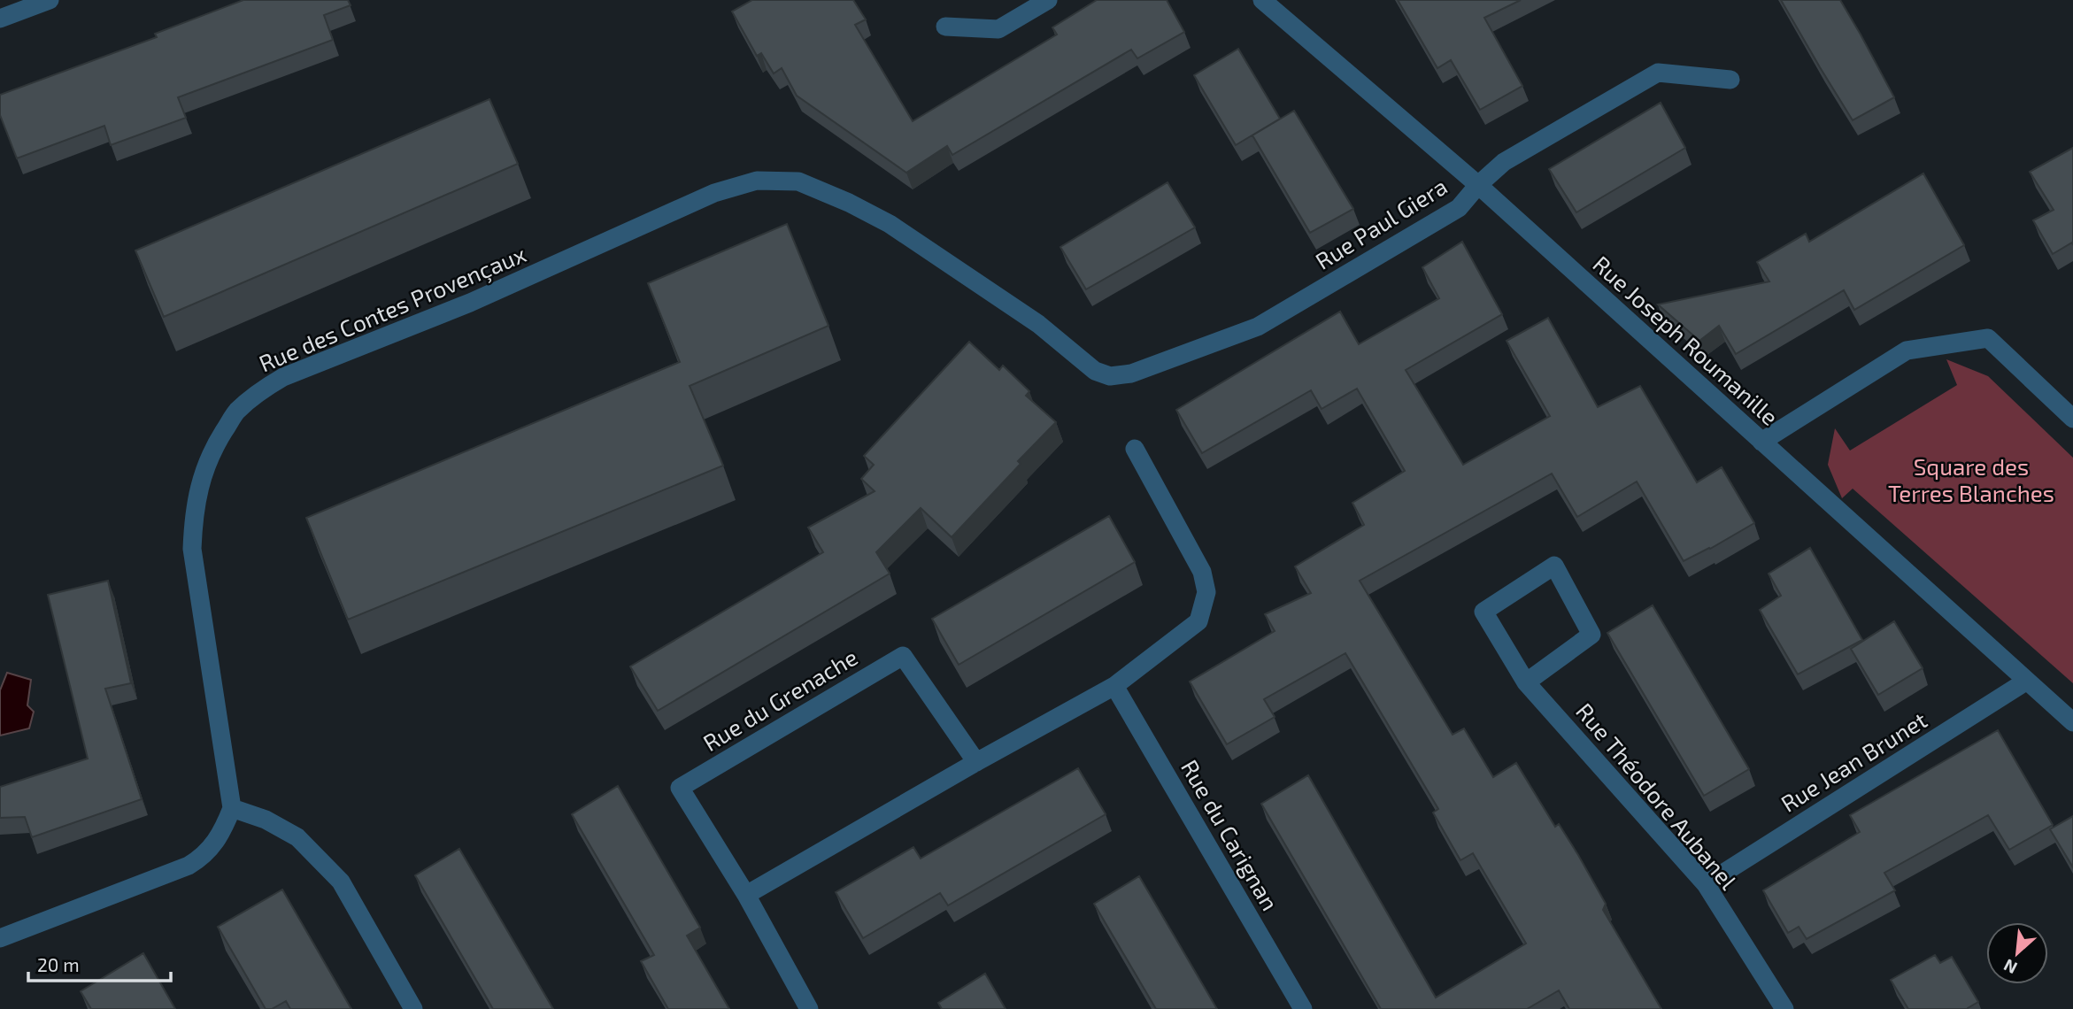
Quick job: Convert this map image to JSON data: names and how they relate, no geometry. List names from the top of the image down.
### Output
{
  "streets": {
    "street": [
      "Rue Paul Giera",
      "Rue des Contes Provençaux",
      "Rue Joseph Roumanille",
      "Rue du Grenache",
      "Rue Jean Brunet",
      "Rue Théodore Aubanel",
      "Rue du Carignan"
    ]
  },
  "crossings": [
    ["Rue Paul Giera", "Rue des Contes Provençaux"],
    ["Rue Paul Giera", "Rue Joseph Roumanille"],
    ["Rue Joseph Roumanille", "Rue Jean Brunet"],
    ["Rue Jean Brunet", "Rue Théodore Aubanel"]
  ],
  "parks": ["Square des Terres Blanches"],
  "scale_bar": "20 m",
  "north": "bottom left"
}
